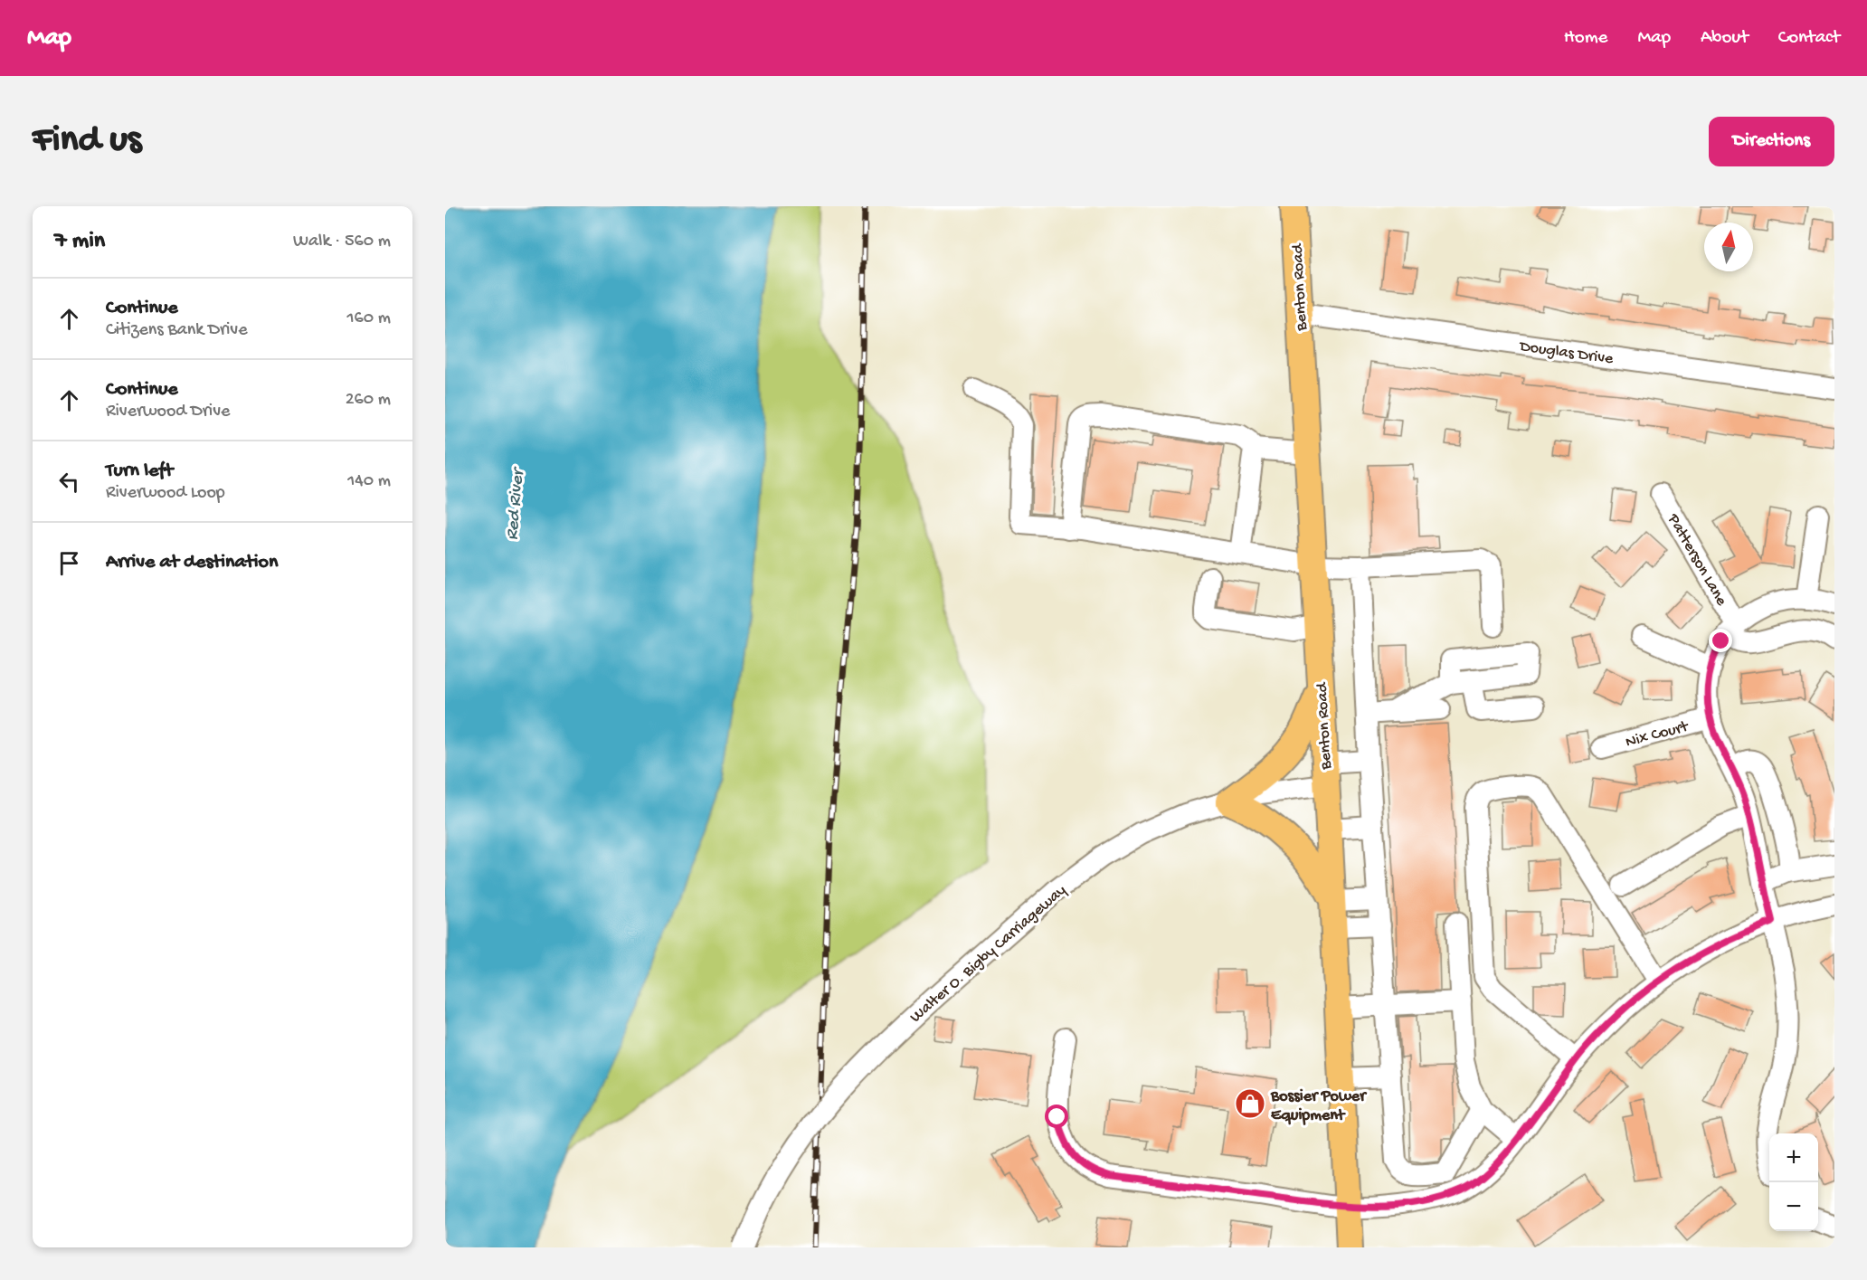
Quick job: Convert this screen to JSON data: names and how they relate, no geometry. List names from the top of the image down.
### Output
{
  "streets": {
    "main road": ["Benton Road"],
    "street": [
      "Douglas Drive",
      "Patterson Lane",
      "Nix Court",
      "Walter O. Bigby Carriageway"
    ]
  },
  "crossings": [
    ["Benton Road", "Douglas Drive"],
    ["Benton Road", "Walter O. Bigby Carriageway"]
  ],
  "water": ["Red River"],
  "places": {
    "shop": ["Bossier Power Equipment"]
  },
  "north": "top",
  "page": {
    "header": "Map",
    "nav": [
      "Home",
      "Map",
      "About",
      "Contact"
    ],
    "buttons": "Directions",
    "title": "Find us",
    "heading": ["7 min", "Walk · 560 m"],
    "list": [
      ["Continue", "Citizens Bank Drive", "160 m"],
      ["Continue", "Riverwood Drive", "260 m"],
      ["Turn left", "Riverwood Loop", "140 m"],
      "Arrive at destination"
    ],
    "map_buttons": ["+", "−"]
  }
}
